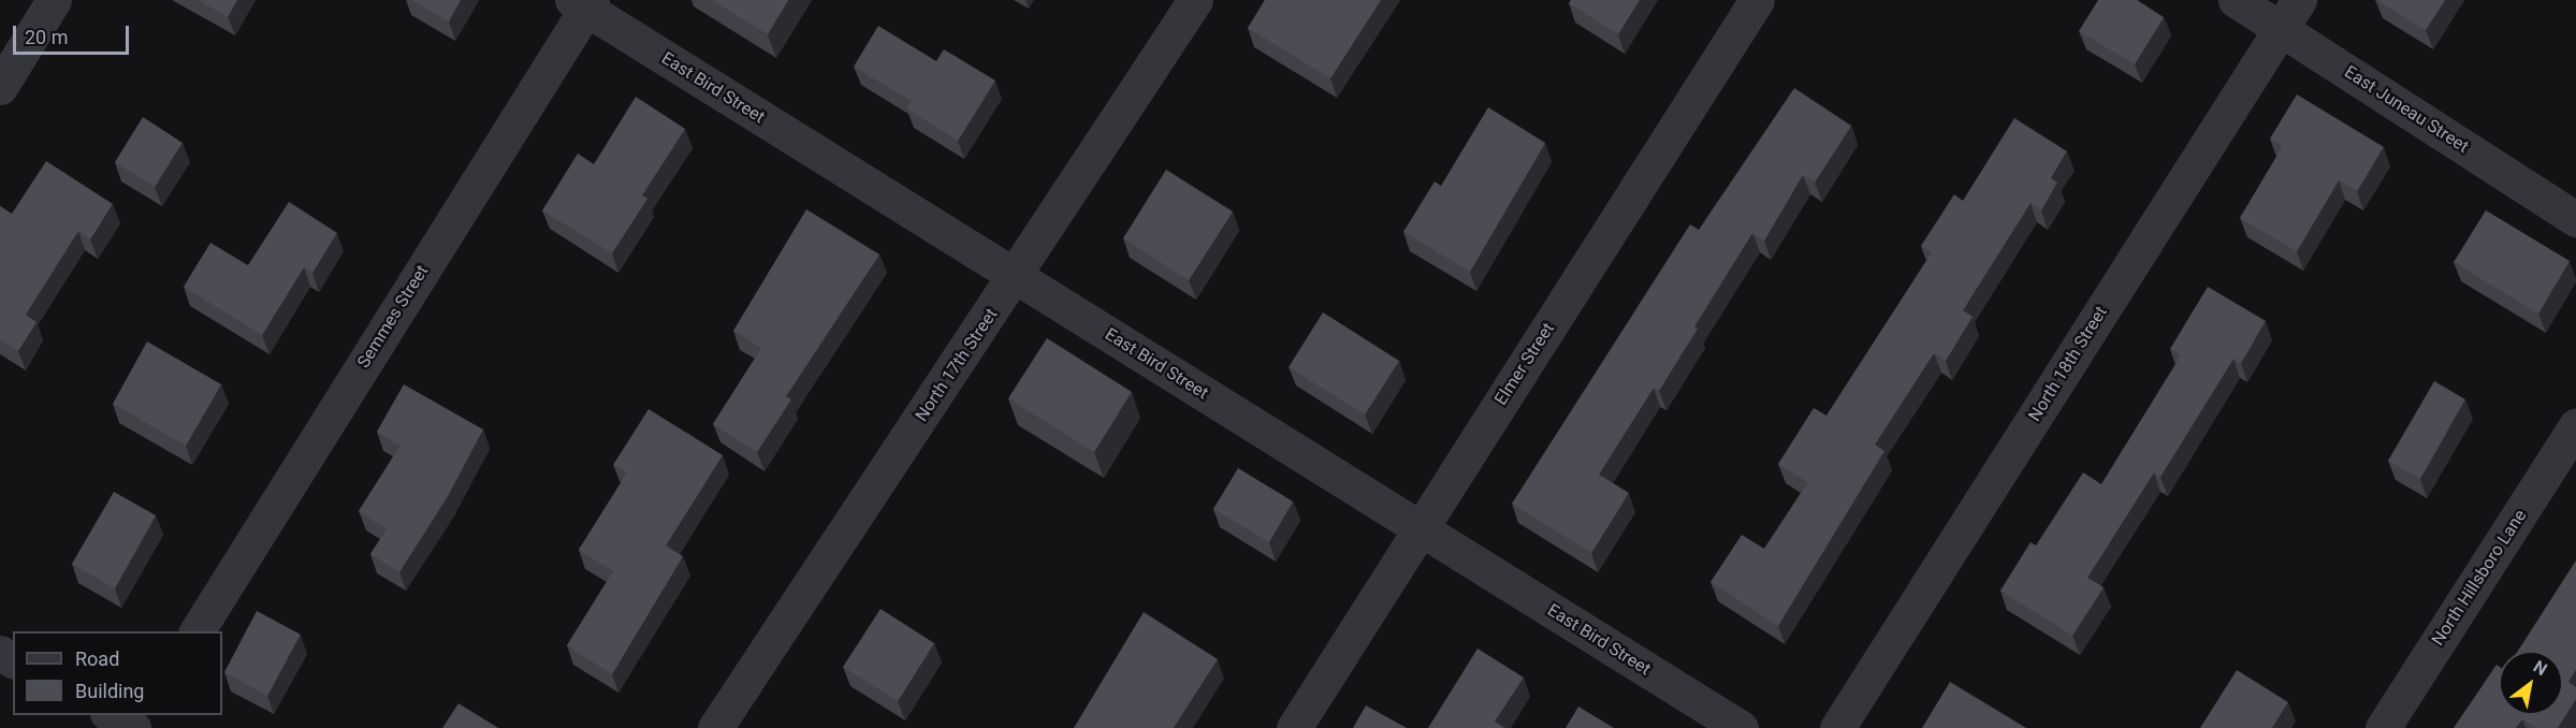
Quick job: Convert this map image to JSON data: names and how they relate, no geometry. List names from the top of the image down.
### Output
{
  "streets": {
    "street": [
      "East Bird Street",
      "East Juneau Street",
      "Semmes Street",
      "Elmer Street",
      "North 18th Street",
      "North 17th Street",
      "North Hillsboro Lane"
    ]
  },
  "crossings": [
    ["East Bird Street", "Semmes Street"],
    ["East Bird Street", "Elmer Street"],
    ["East Bird Street", "North 17th Street"],
    ["East Juneau Street", "North 18th Street"]
  ],
  "legend": ["Road", "Building"],
  "scale_bar": "20 m",
  "north": "top right"
}
